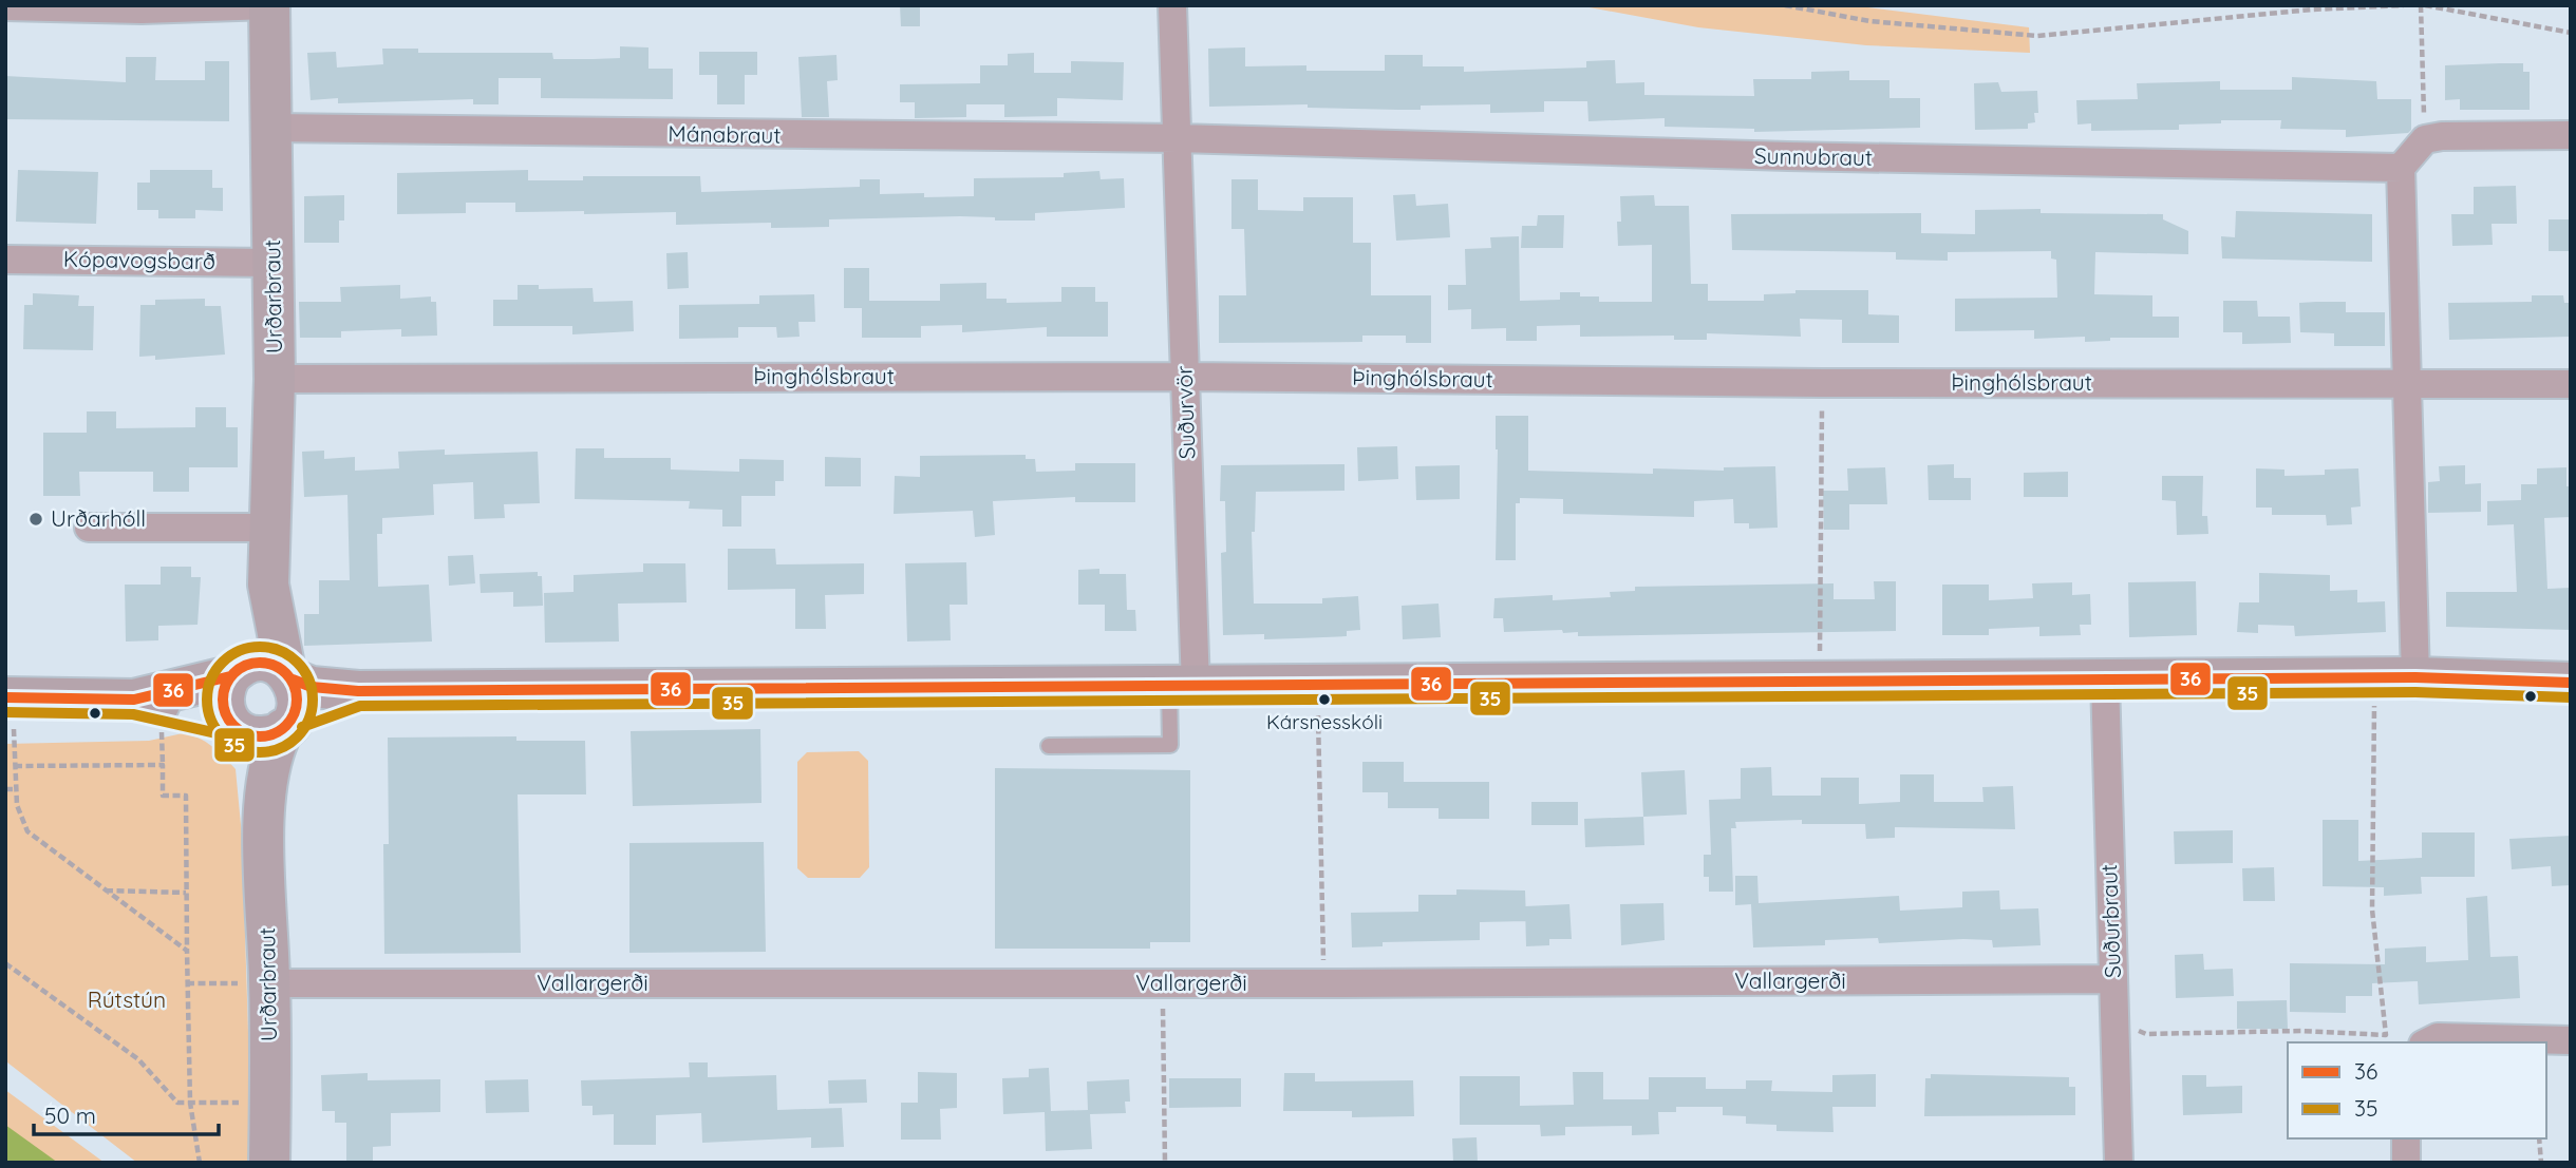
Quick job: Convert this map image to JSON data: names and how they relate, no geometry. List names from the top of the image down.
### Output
{
  "streets": {
    "street": [
      "Mánabraut",
      "Sunnubraut",
      "Kópavogsbarð",
      "Urðarbraut",
      "Þinghólsbraut",
      "Suðurvör",
      "Suðurbraut",
      "Vallargerði"
    ]
  },
  "crossings": [
    ["Mánabraut", "Sunnubraut"],
    ["Mánabraut", "Urðarbraut"],
    ["Mánabraut", "Suðurvör"],
    ["Sunnubraut", "Suðurvör"],
    ["Kópavogsbarð", "Urðarbraut"],
    ["Urðarbraut", "Þinghólsbraut"],
    ["Urðarbraut", "Vallargerði"],
    ["Þinghólsbraut", "Suðurvör"],
    ["Suðurbraut", "Vallargerði"]
  ],
  "parks": ["Rútstún"],
  "places": ["Urðarhóll", "Kársnesskóli"],
  "lines": ["transit line 35", "transit line 36"],
  "legend": ["36", "35"],
  "scale_bar": "50 m"
}
